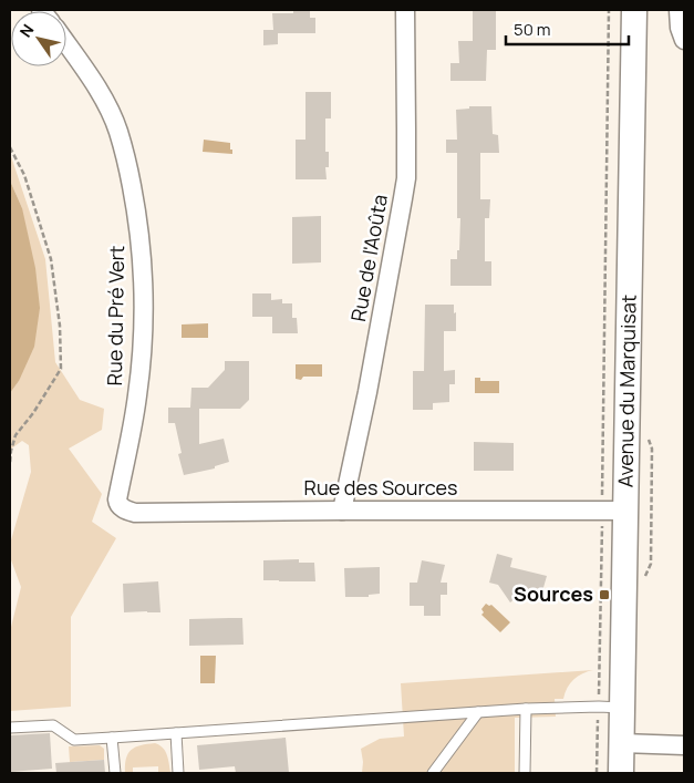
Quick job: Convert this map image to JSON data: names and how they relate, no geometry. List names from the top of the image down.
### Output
{
  "streets": {
    "main road": ["Avenue du Marquisat"],
    "street": ["Rue de l'Aoûta", "Rue du Pré Vert", "Rue des Sources"]
  },
  "crossings": [
    ["Rue de l'Aoûta", "Rue des Sources"],
    ["Rue du Pré Vert", "Rue des Sources"],
    ["Avenue du Marquisat", "Rue des Sources"]
  ],
  "places": {
    "transit": ["Sources"]
  },
  "scale_bar": "50 m",
  "north": "top left"
}
